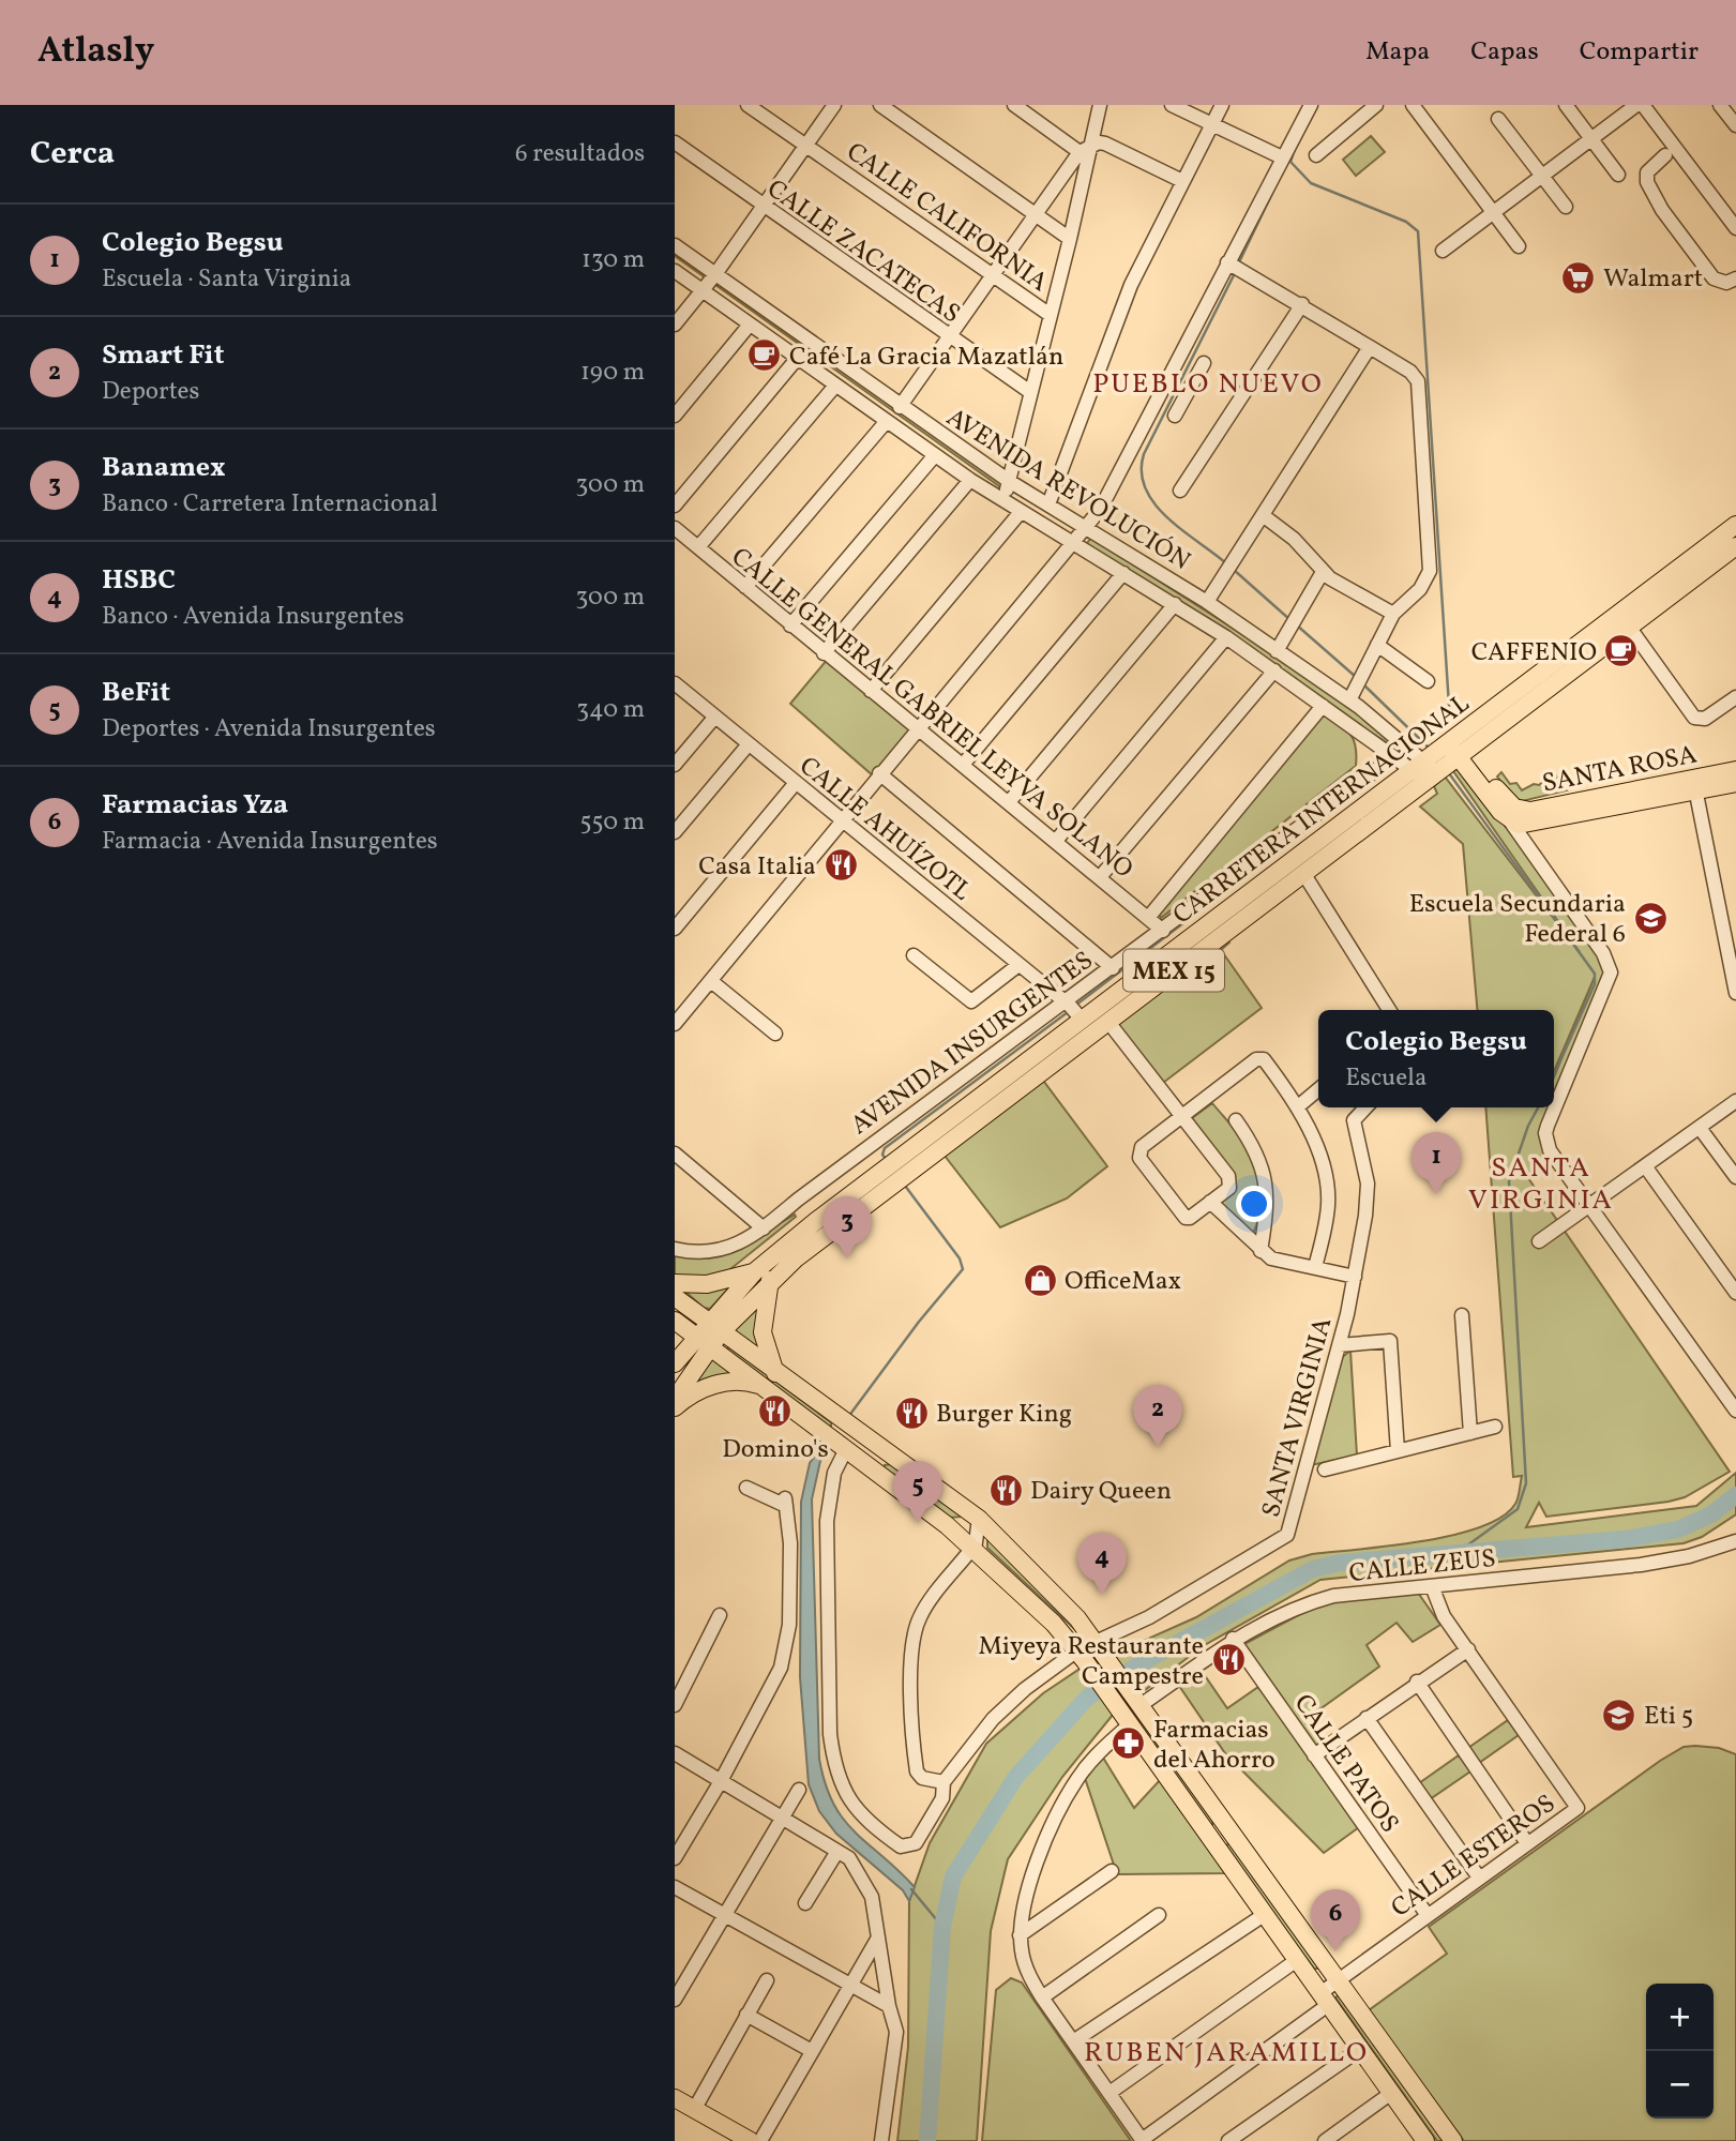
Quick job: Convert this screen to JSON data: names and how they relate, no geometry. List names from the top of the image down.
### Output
{
  "streets": {
    "main road": ["SANTA ROSA", "CARRETERA INTERNACIONAL", "MEX 15"],
    "street": [
      "CALLE CALIFORNIA",
      "CALLE ZACATECAS",
      "AVENIDA REVOLUCIÓN",
      "CALLE GENERAL GABRIEL LEYVA SOLANO",
      "CALLE AHUÍZOTL",
      "AVENIDA INSURGENTES",
      "SANTA VIRGINIA",
      "CALLE ZEUS",
      "CALLE PATOS",
      "CALLE ESTEROS"
    ]
  },
  "crossings": [
    ["AVENIDA REVOLUCIÓN", "CARRETERA INTERNACIONAL"],
    ["AVENIDA REVOLUCIÓN", "AVENIDA INSURGENTES"],
    ["CALLE GENERAL GABRIEL LEYVA SOLANO", "AVENIDA INSURGENTES"],
    ["CARRETERA INTERNACIONAL", "CALLE AHUÍZOTL"],
    ["CARRETERA INTERNACIONAL", "MEX 15"],
    ["CARRETERA INTERNACIONAL", "AVENIDA INSURGENTES"],
    ["CALLE AHUÍZOTL", "AVENIDA INSURGENTES"],
    ["CALLE ZEUS", "CALLE PATOS"],
    ["CALLE PATOS", "CALLE ESTEROS"]
  ],
  "districts": ["PUEBLO NUEVO", "SANTA VIRGINIA", "RUBEN JARAMILLO"],
  "places": {
    "supermarket": ["Walmart"],
    "cafe": ["Café La Gracia Mazatlán", "CAFFENIO"],
    "restaurant": [
      "Casa Italia",
      "Domino's",
      "Burger King",
      "Dairy Queen",
      "Miyeya Restaurante Campestre"
    ],
    "school or university": ["Escuela Secundaria Federal 6", "Eti 5"],
    "shop": ["OfficeMax"],
    "pharmacy": ["Farmacias del Ahorro"]
  },
  "page": {
    "header": "Atlasly",
    "nav": ["Mapa", "Capas", "Compartir"],
    "heading": ["Cerca", "6 resultados"],
    "list": [
      {
        "mark": "1",
        "name": "Colegio Begsu",
        "note": "Escuela · Santa Virginia",
        "value": "130 m"
      },
      {
        "mark": "2",
        "name": "Smart Fit",
        "note": "Deportes",
        "value": "190 m"
      },
      {
        "mark": "3",
        "name": "Banamex",
        "note": "Banco · Carretera Internacional",
        "value": "300 m"
      },
      {
        "mark": "4",
        "name": "HSBC",
        "note": "Banco · Avenida Insurgentes",
        "value": "300 m"
      },
      {
        "mark": "5",
        "name": "BeFit",
        "note": "Deportes · Avenida Insurgentes",
        "value": "340 m"
      },
      {
        "mark": "6",
        "name": "Farmacias Yza",
        "note": "Farmacia · Avenida Insurgentes",
        "value": "550 m"
      }
    ],
    "popup": ["Colegio Begsu", "Escuela"],
    "pins": [
      "1",
      "3",
      "2",
      "5",
      "4",
      "6"
    ],
    "map_buttons": ["+", "−"]
  }
}
